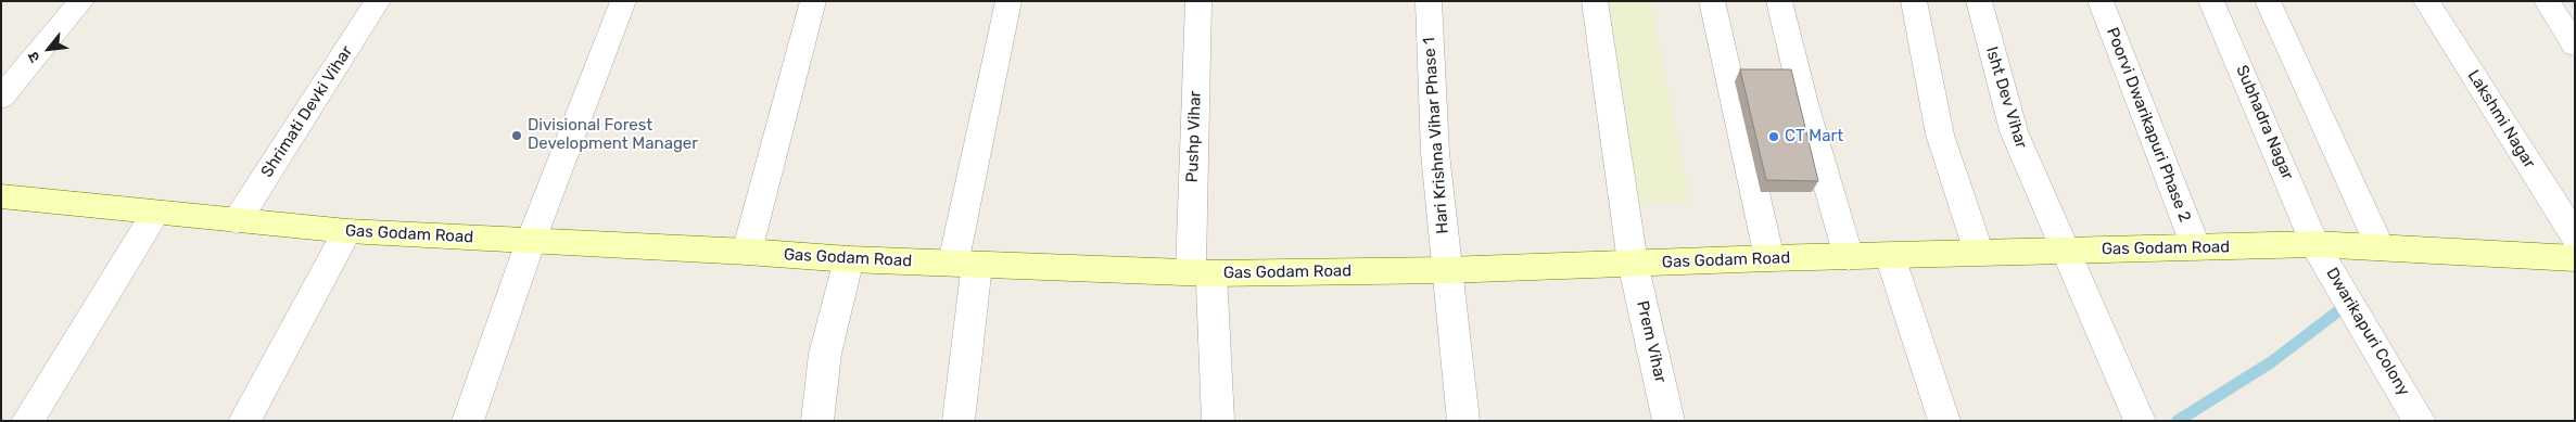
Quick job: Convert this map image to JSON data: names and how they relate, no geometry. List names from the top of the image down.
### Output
{
  "streets": {
    "main road": ["Gas Godam Road"],
    "street": [
      "Isht Dev Vihar",
      "Shrimati Devki Vihar",
      "Lakshmi Nagar",
      "Subhadra Nagar",
      "Poorvi Dwarikapuri Phase 2",
      "Hari Krishna Vihar Phase 1",
      "Pushp Vihar",
      "Dwarikapuri Colony",
      "Prem Vihar"
    ]
  },
  "crossings": [
    ["Isht Dev Vihar", "Gas Godam Road"],
    ["Shrimati Devki Vihar", "Gas Godam Road"],
    ["Lakshmi Nagar", "Gas Godam Road"],
    ["Subhadra Nagar", "Gas Godam Road"],
    ["Subhadra Nagar", "Dwarikapuri Colony"],
    ["Poorvi Dwarikapuri Phase 2", "Gas Godam Road"],
    ["Hari Krishna Vihar Phase 1", "Gas Godam Road"],
    ["Pushp Vihar", "Gas Godam Road"],
    ["Gas Godam Road", "Dwarikapuri Colony"],
    ["Gas Godam Road", "Prem Vihar"]
  ],
  "places": ["Divisional Forest Development Manager", "CT Mart"],
  "north": "bottom left"
}
